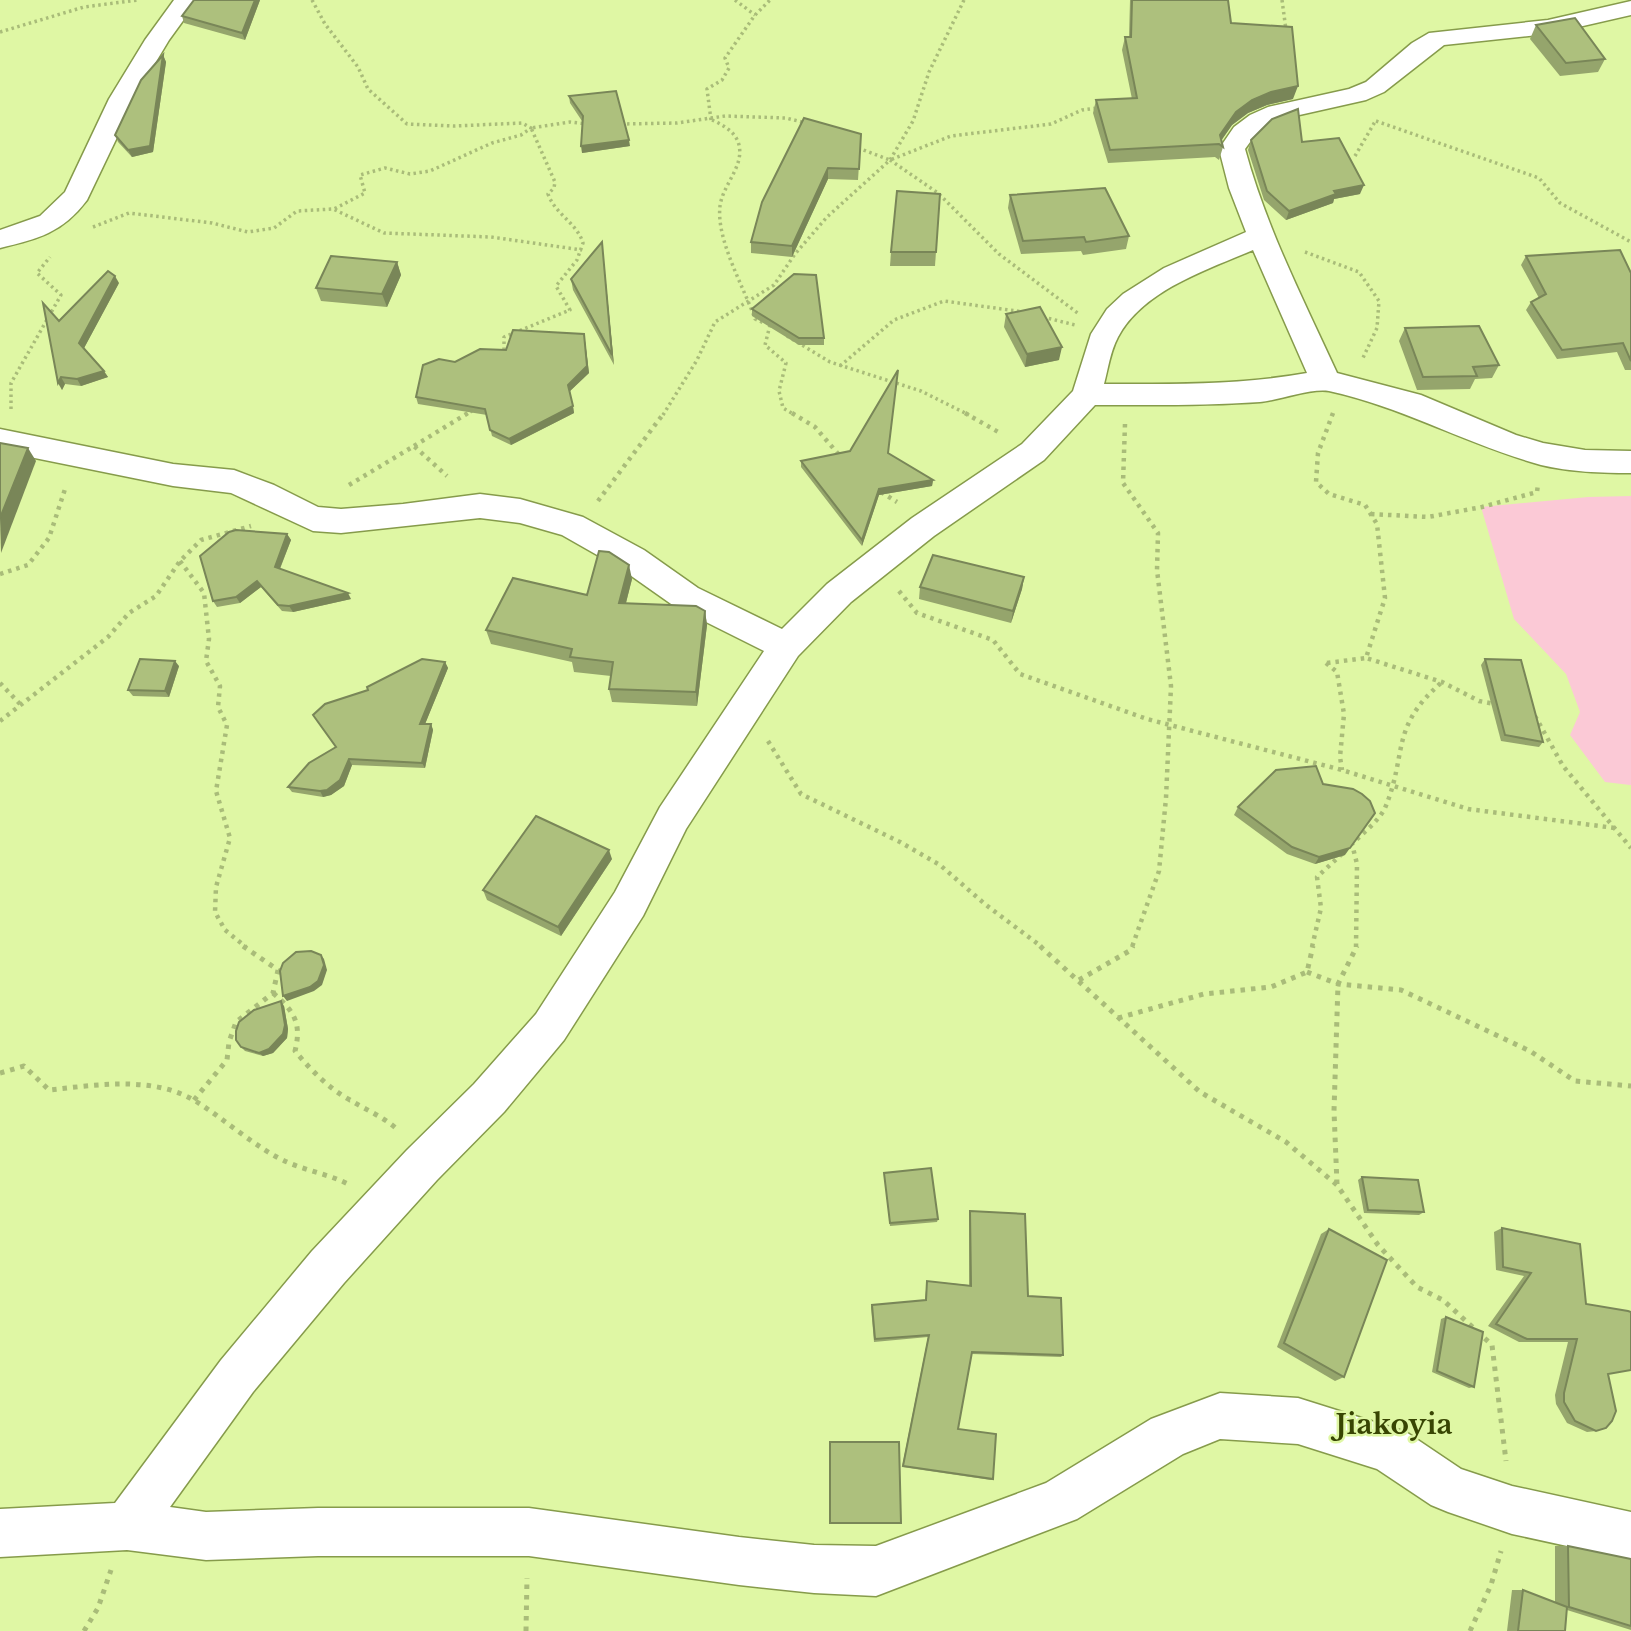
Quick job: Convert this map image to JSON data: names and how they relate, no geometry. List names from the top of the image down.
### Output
{
  "districts": ["Jiakoyia"]
}
